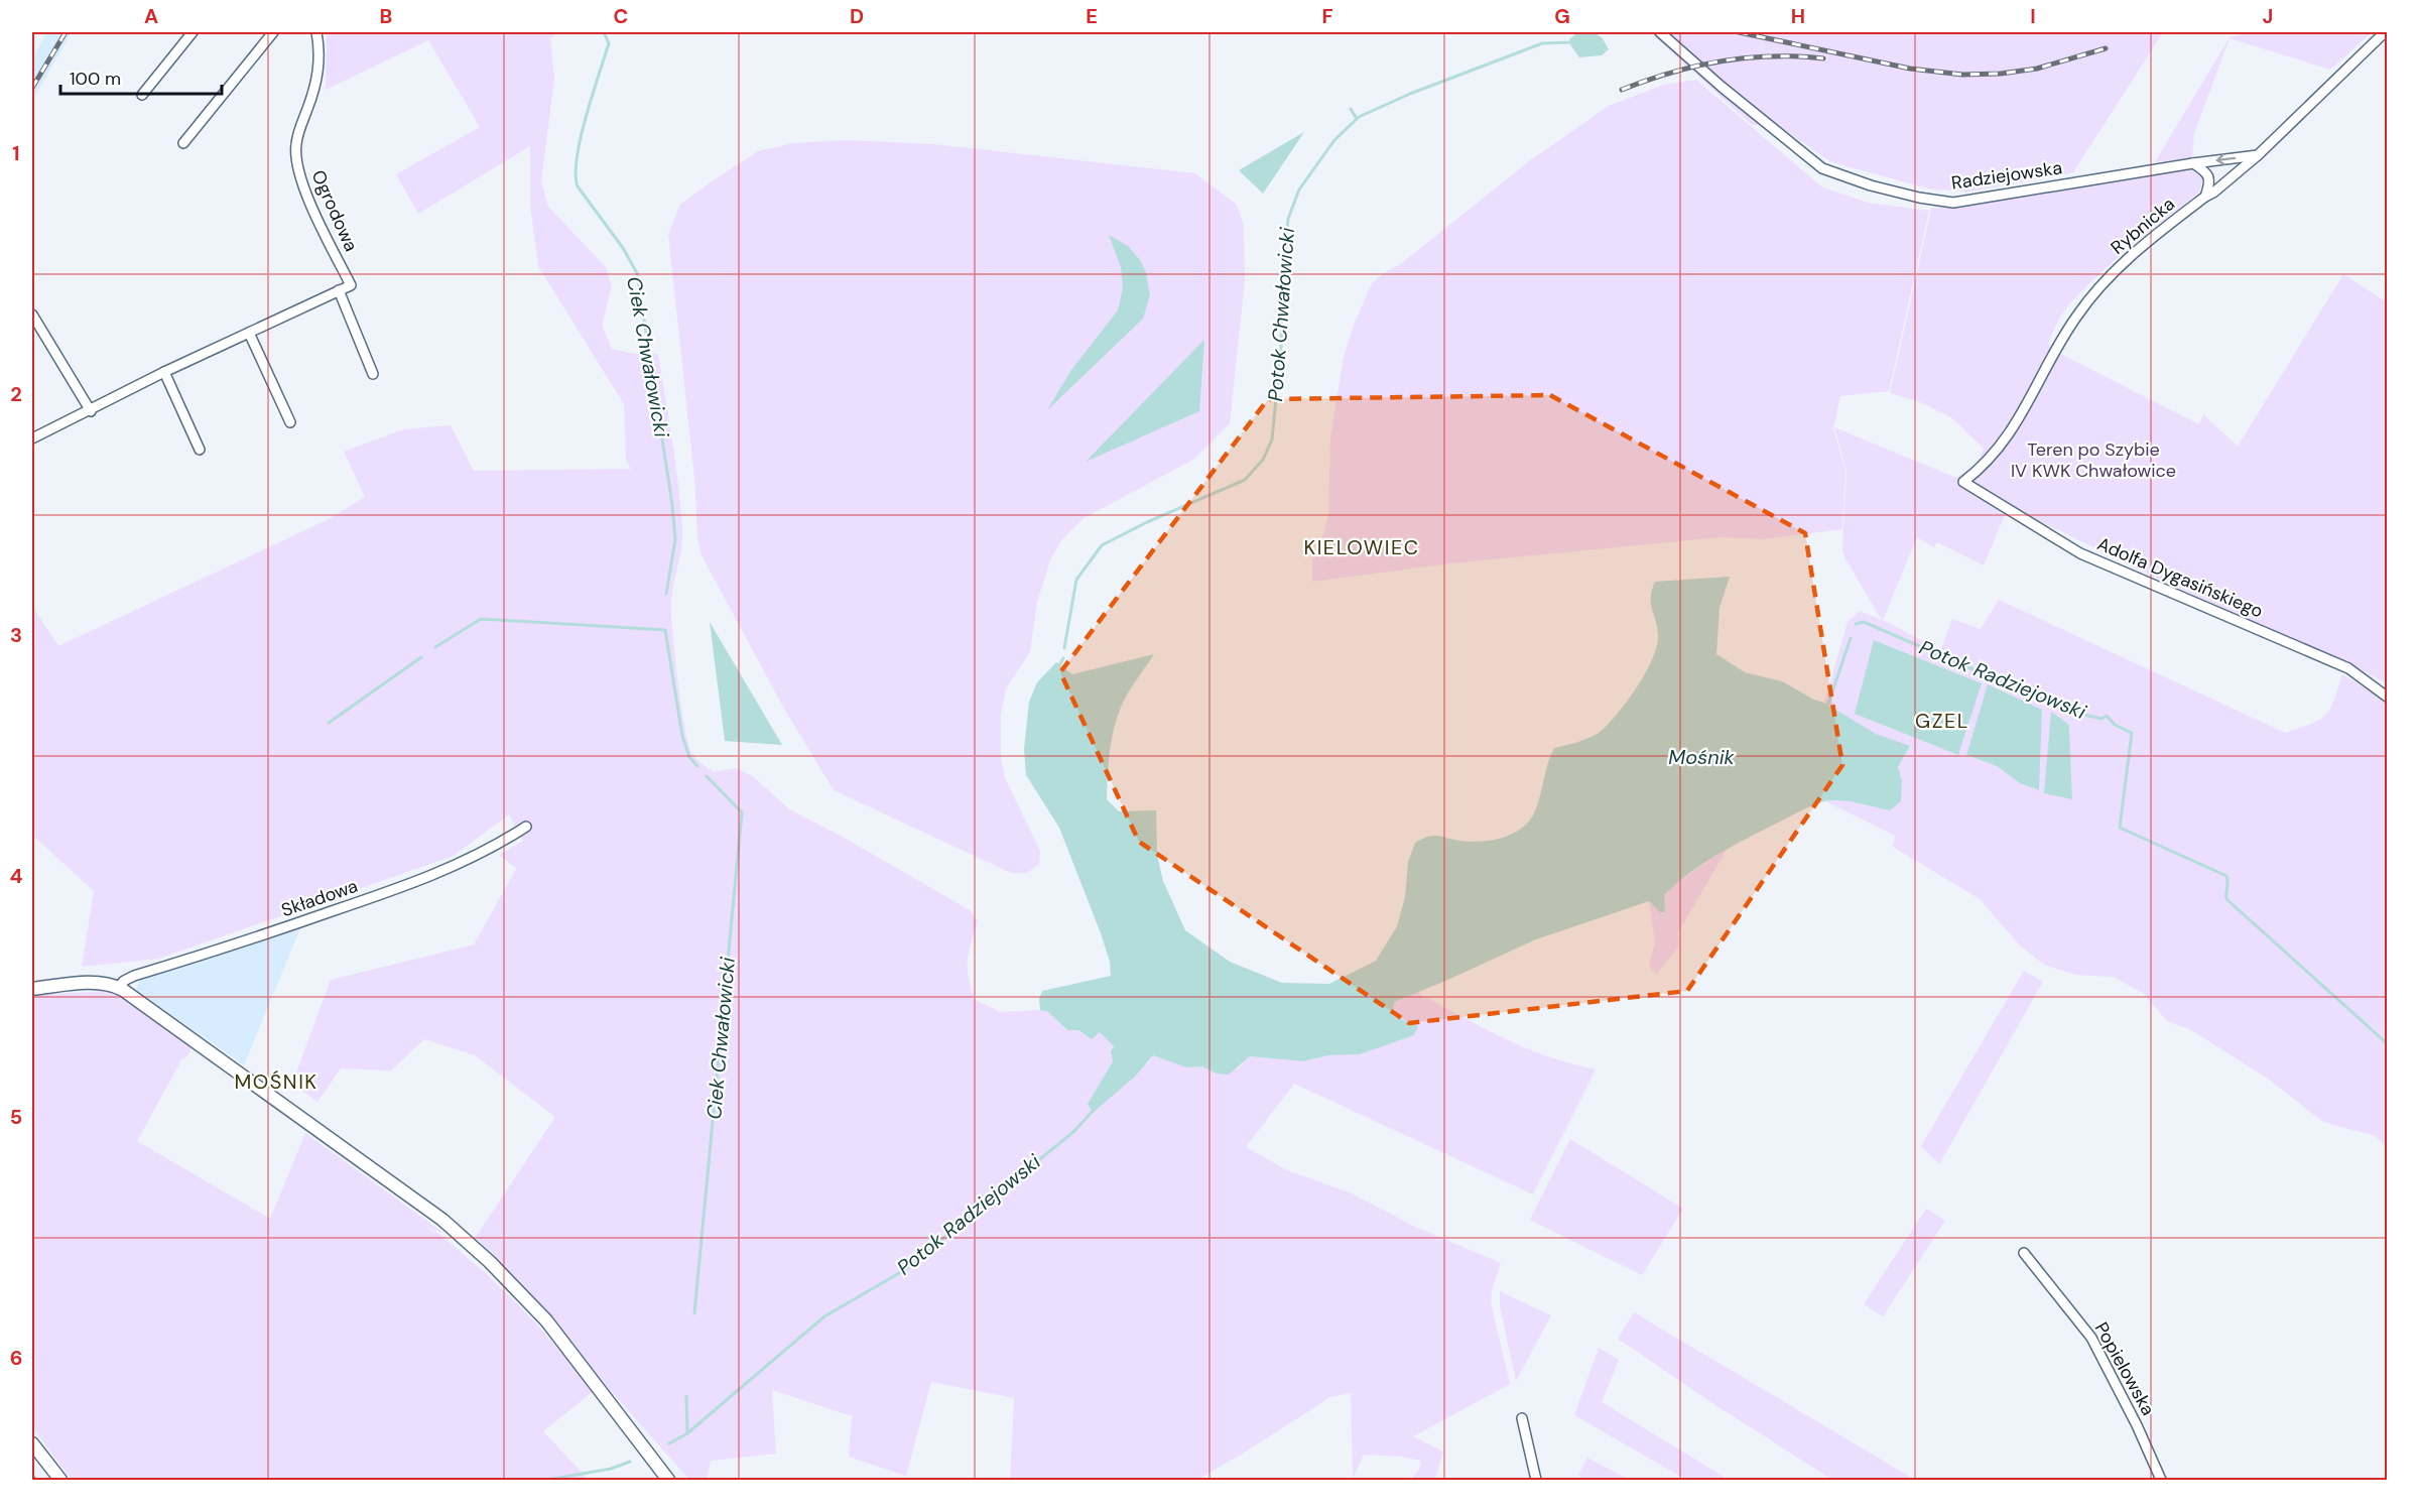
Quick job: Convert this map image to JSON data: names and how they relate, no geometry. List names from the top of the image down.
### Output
{
  "streets": {
    "street": [
      "Radziejowska",
      "Ogrodowa",
      "Rybnicka",
      "Adolfa Dygasińskiego",
      "Składowa",
      "Popielowska"
    ]
  },
  "crossings": [
    ["Radziejowska", "Rybnicka"],
    ["Rybnicka", "Adolfa Dygasińskiego"]
  ],
  "districts": ["KIELOWIEC", "GZEL", "MOŚNIK"],
  "water": [
    "Potok Chwałowicki",
    "Ciek Chwałowicki",
    "Potok Radziejowski",
    "Mośnik"
  ],
  "parks": ["Teren po Szybie IV KWK Chwałowice"],
  "scale_bar": "100 m",
  "grid": {
    "columns": [
      "A",
      "B",
      "C",
      "D",
      "E",
      "F",
      "G",
      "H",
      "I",
      "J"
    ],
    "rows": [
      "1",
      "2",
      "3",
      "4",
      "5",
      "6"
    ]
  }
}
